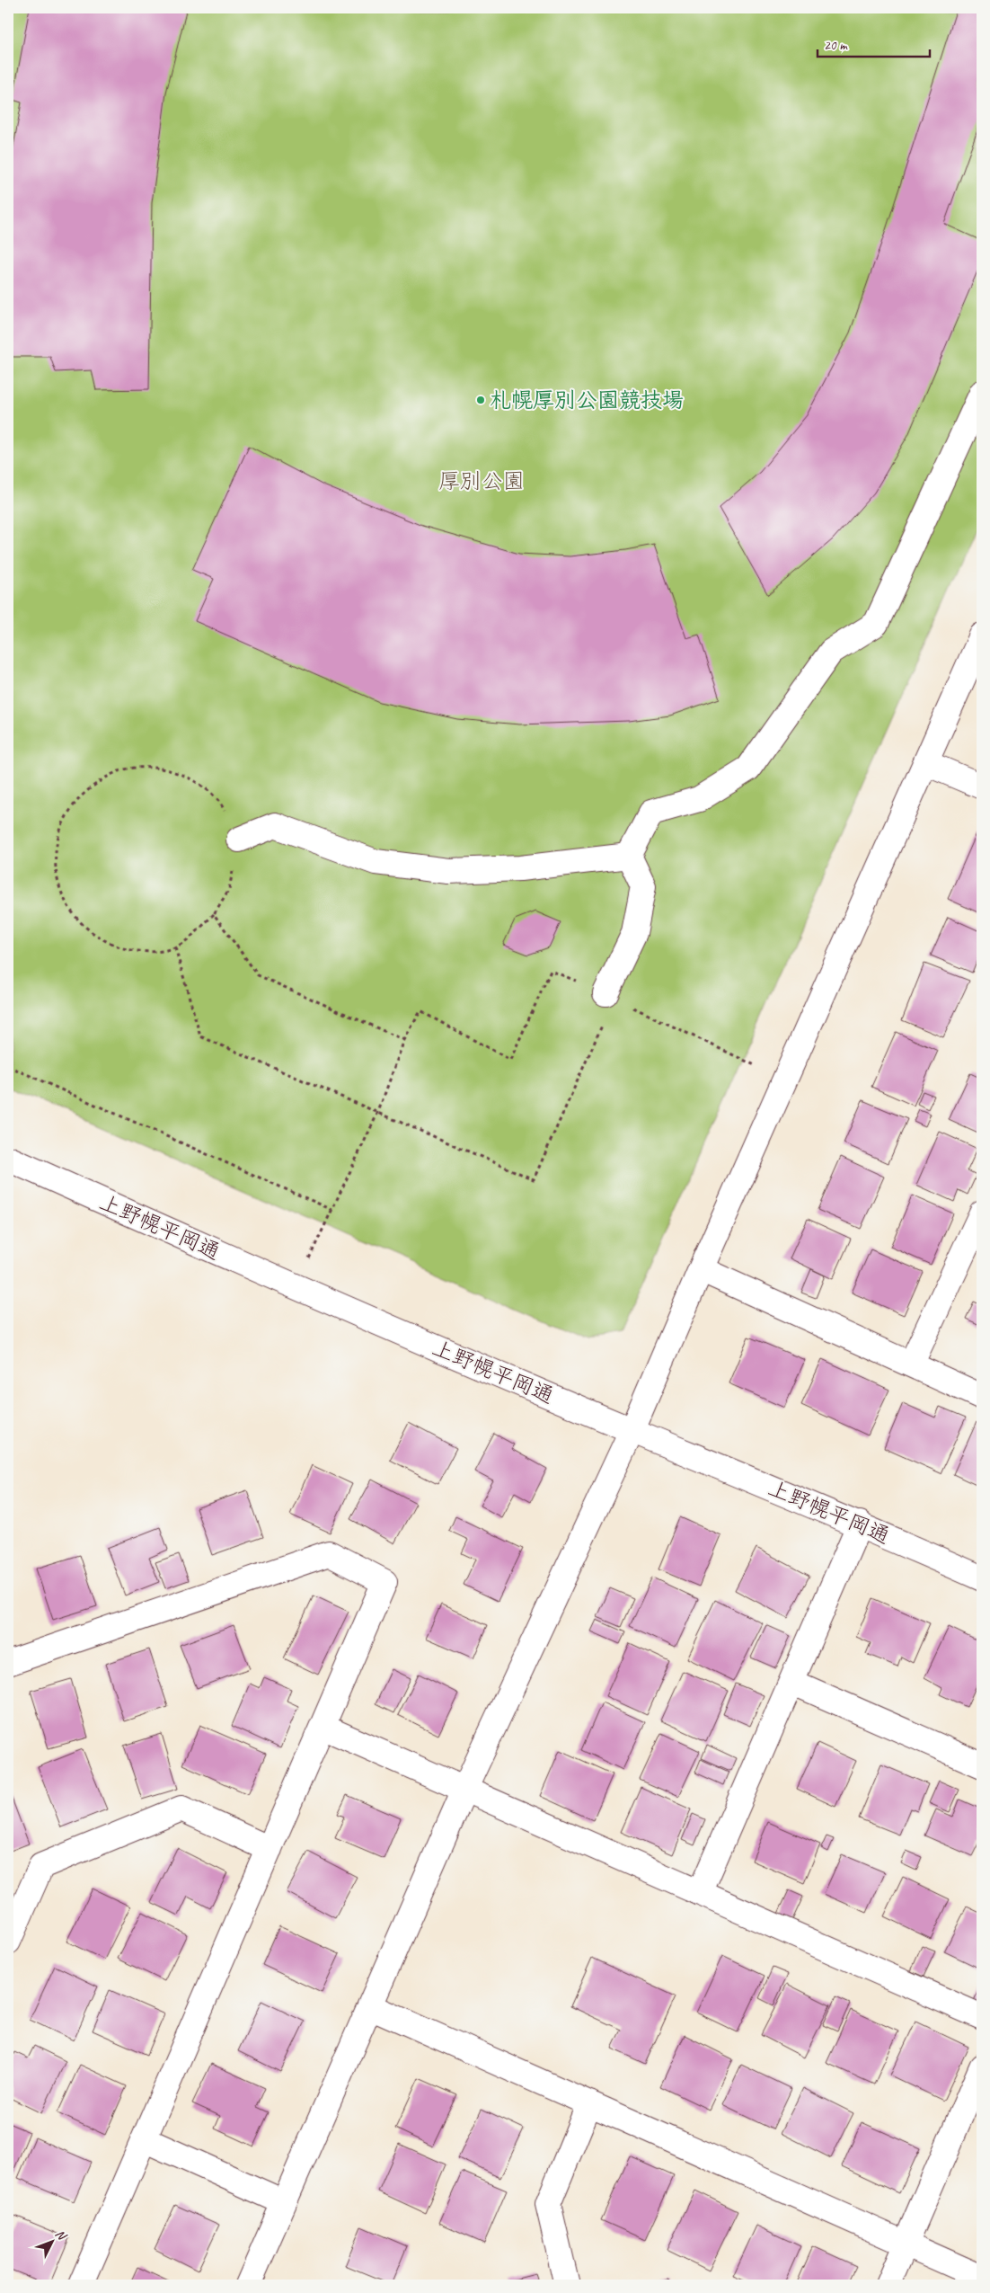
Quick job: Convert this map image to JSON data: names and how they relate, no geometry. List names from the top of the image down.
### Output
{
  "streets": {
    "street": ["上野幌平岡通"]
  },
  "parks": ["厚別公園"],
  "places": ["札幌厚別公園競技場"],
  "scale_bar": "20 m",
  "north": "top right"
}
